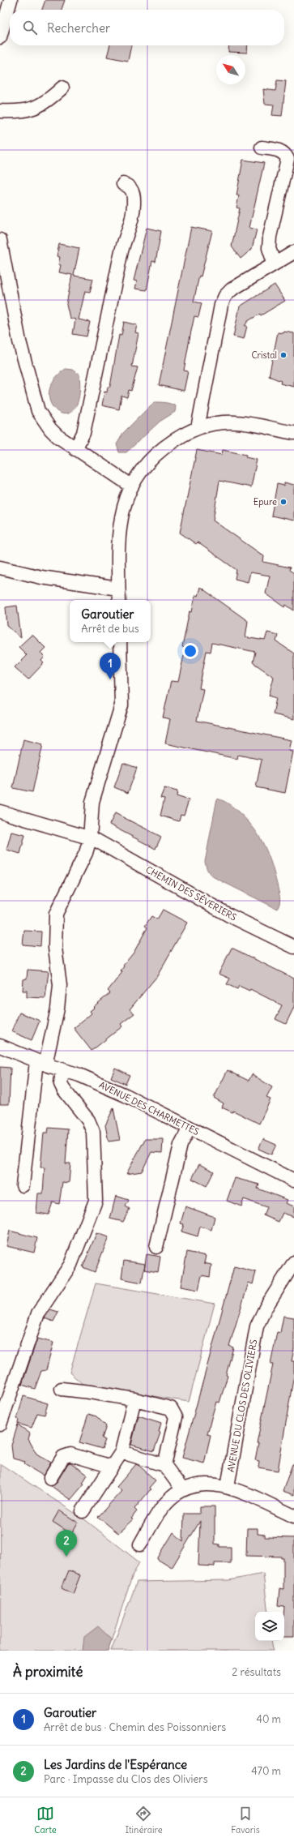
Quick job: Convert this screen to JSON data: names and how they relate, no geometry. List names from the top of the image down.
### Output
{
  "streets": {
    "street": ["CHEMIN DES SÉVERIERS", "AVENUE DES CHARMETTES", "AVENUE DU CLOS DES OLIVIERS"]
  },
  "places": ["Cristal", "Epure"],
  "north": "top left",
  "page": {
    "search": "Rechercher",
    "popup": ["Garoutier", "Arrêt de bus"],
    "pins": ["1", "2"],
    "heading": ["À proximité", "2 résultats"],
    "list": [
      {
        "mark": "1",
        "name": "Garoutier",
        "note": "Arrêt de bus · Chemin des Poissonniers",
        "value": "40 m"
      },
      {
        "mark": "2",
        "name": "Les Jardins de l'Espérance",
        "note": "Parc · Impasse du Clos des Oliviers",
        "value": "470 m"
      }
    ],
    "nav": ["Carte", "Itinéraire", "Favoris"]
  }
}
